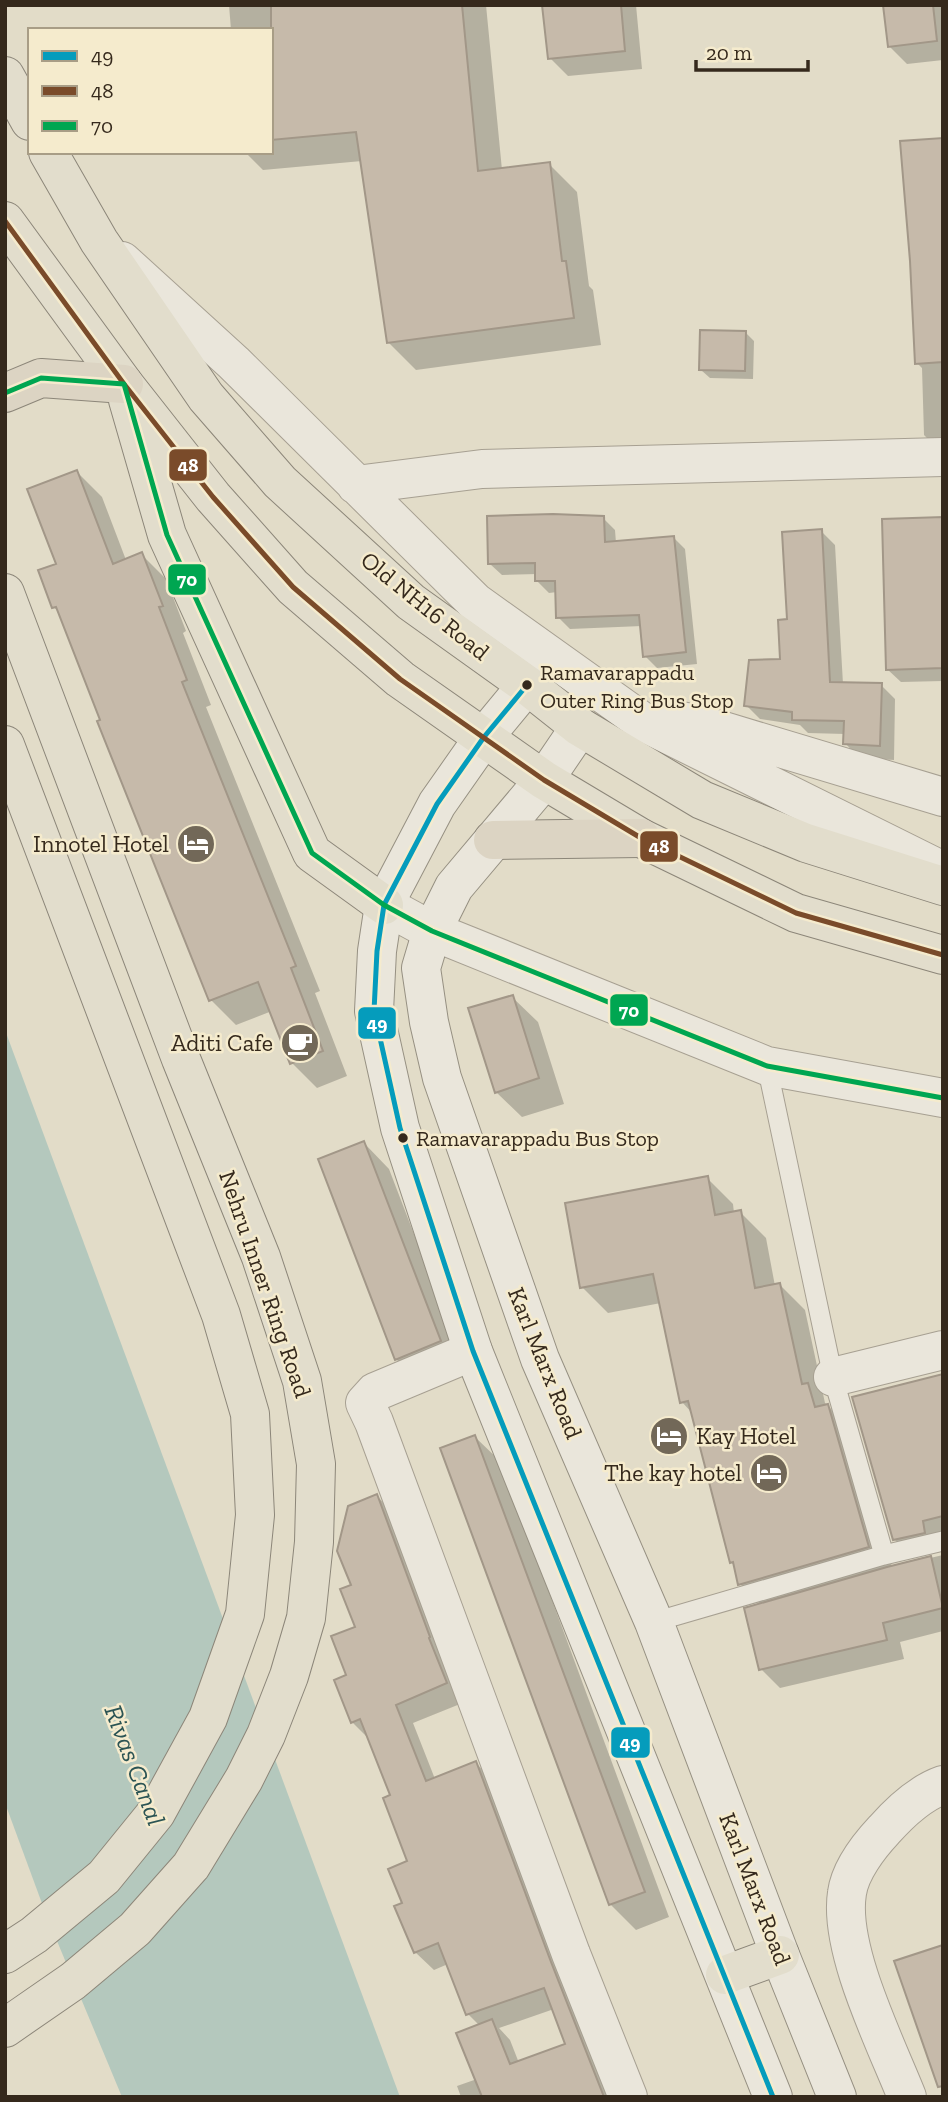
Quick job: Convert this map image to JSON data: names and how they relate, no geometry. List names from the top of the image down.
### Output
{
  "streets": {
    "main road": ["Old NH16 Road", "Nehru Inner Ring Road"],
    "street": ["Karl Marx Road"]
  },
  "crossings": [
    ["Old NH16 Road", "Karl Marx Road"]
  ],
  "water": ["Rivas Canal"],
  "places": {
    "other": ["Ramavarappadu Outer Ring Bus Stop", "Ramavarappadu Bus Stop"],
    "hotel": ["Innotel Hotel", "Kay Hotel", "The kay hotel"],
    "cafe": ["Aditi Cafe"]
  },
  "lines": ["transit line 48", "transit line 70", "transit line 49"],
  "legend": ["49", "48", "70"],
  "scale_bar": "20 m"
}
